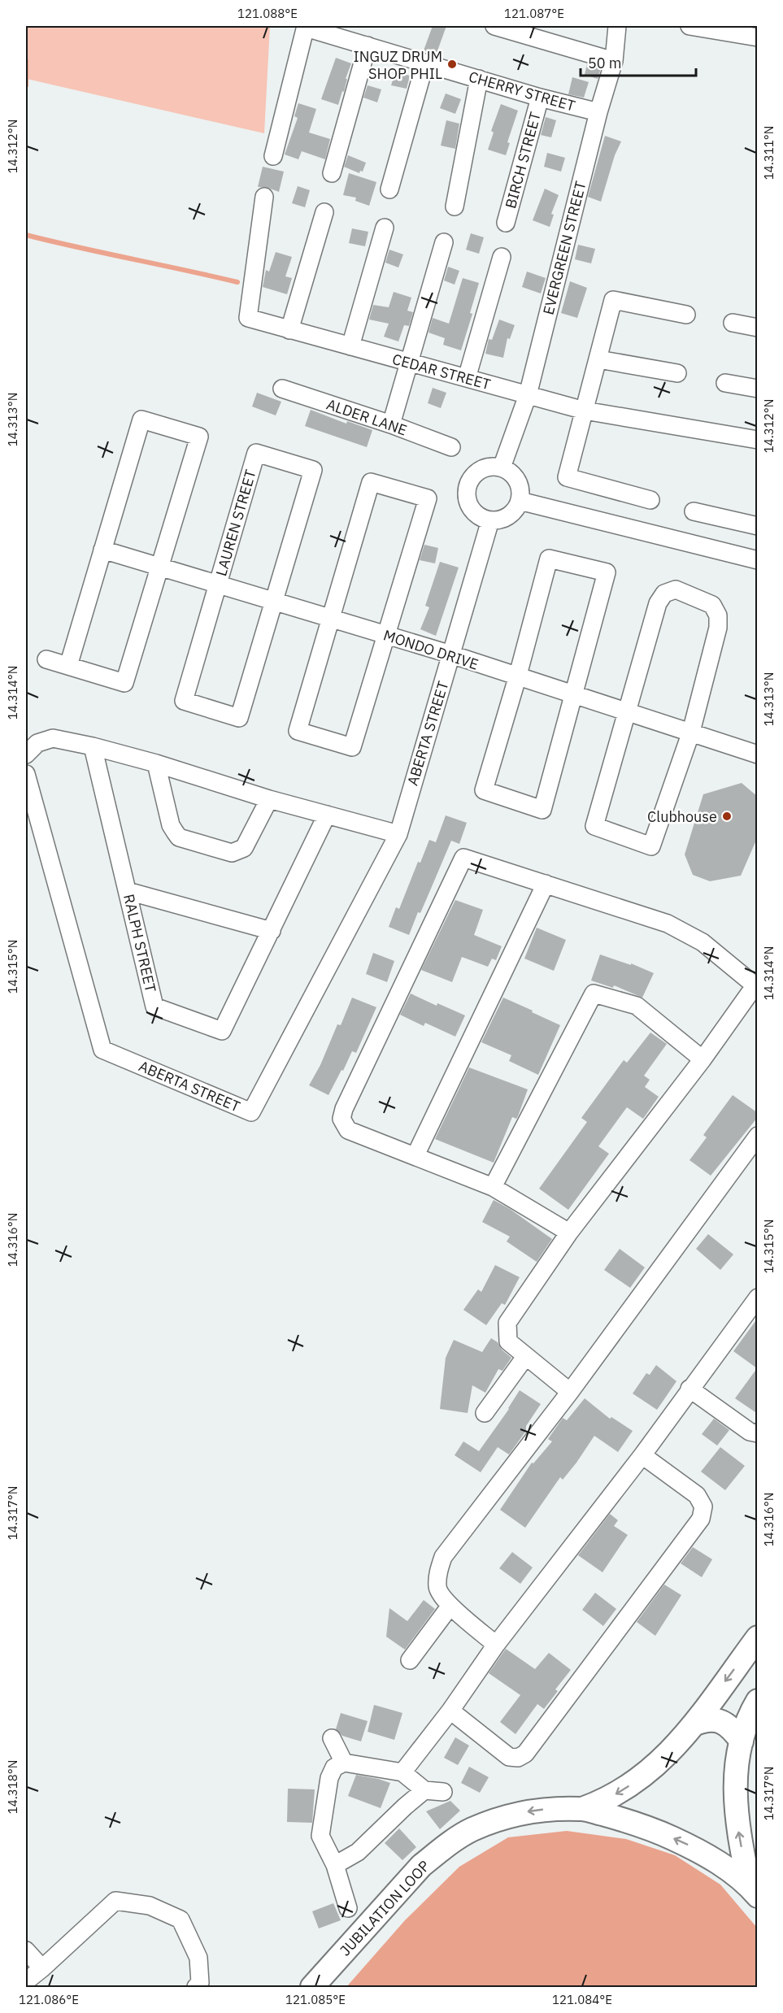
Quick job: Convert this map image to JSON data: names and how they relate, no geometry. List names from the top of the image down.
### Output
{
  "streets": {
    "main road": ["JUBILATION LOOP"],
    "street": [
      "CHERRY STREET",
      "BIRCH STREET",
      "EVERGREEN STREET",
      "CEDAR STREET",
      "ALDER LANE",
      "LAUREN STREET",
      "MONDO DRIVE",
      "ABERTA STREET",
      "RALPH STREET"
    ]
  },
  "crossings": [
    ["CHERRY STREET", "BIRCH STREET"],
    ["CHERRY STREET", "EVERGREEN STREET"],
    ["EVERGREEN STREET", "CEDAR STREET"],
    ["EVERGREEN STREET", "ABERTA STREET"],
    ["LAUREN STREET", "MONDO DRIVE"],
    ["MONDO DRIVE", "ABERTA STREET"]
  ],
  "one_way": ["JUBILATION LOOP"],
  "places": ["INGUZ DRUM SHOP PHIL", "Clubhouse"],
  "scale_bar": "50 m",
  "coordinates": [
    "121.088°E",
    "121.087°E",
    "14.312°N",
    "14.311°N",
    "14.313°N",
    "14.314°N",
    "14.315°N",
    "14.316°N",
    "14.317°N",
    "14.318°N",
    "121.086°E",
    "121.085°E",
    "121.084°E"
  ]
}
